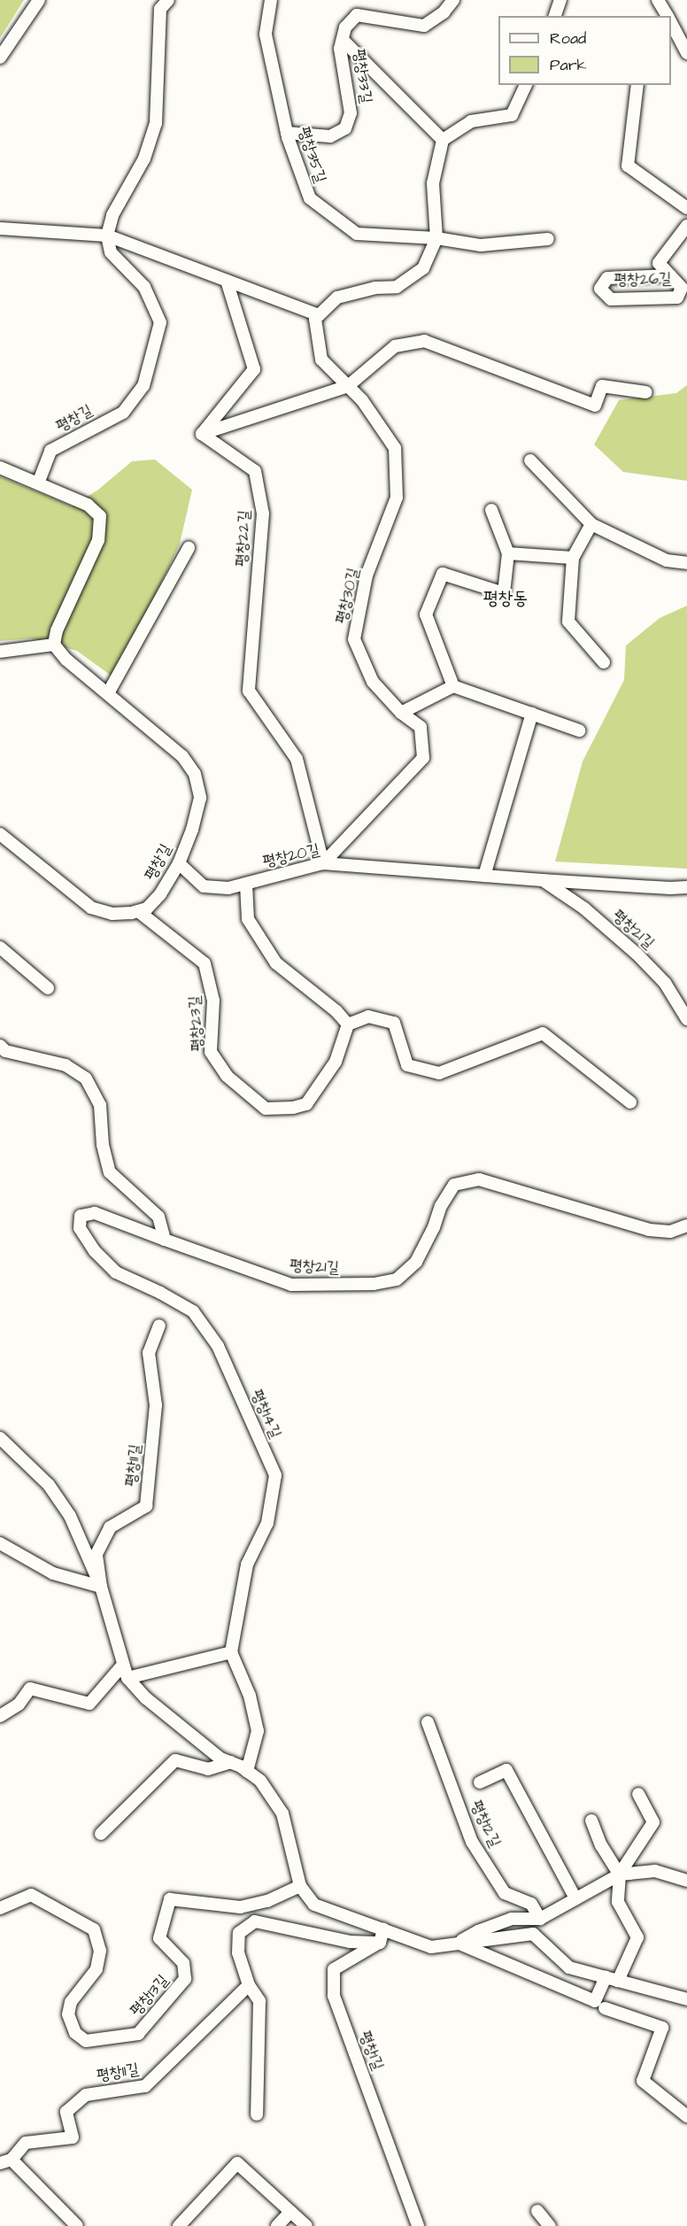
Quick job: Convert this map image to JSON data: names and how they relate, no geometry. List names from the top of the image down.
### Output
{
  "streets": {
    "street": [
      "평창33길",
      "평창35길",
      "평창26길",
      "평창길",
      "평창22길",
      "평창30길",
      "평창20길",
      "평창21길",
      "평창23길",
      "평창14길",
      "평창11길",
      "평창12길",
      "평창13길",
      "평창1길"
    ]
  },
  "crossings": [
    ["평창33길", "평창35길"],
    ["평창길", "평창20길"],
    ["평창길", "평창23길"],
    ["평창22길", "평창30길"],
    ["평창22길", "평창20길"],
    ["평창30길", "평창20길"],
    ["평창20길", "평창21길"],
    ["평창21길", "평창14길"],
    ["평창11길", "평창13길"],
    ["평창11길", "평창1길"]
  ],
  "districts": ["평창동"],
  "legend": ["Road", "Park"]
}
